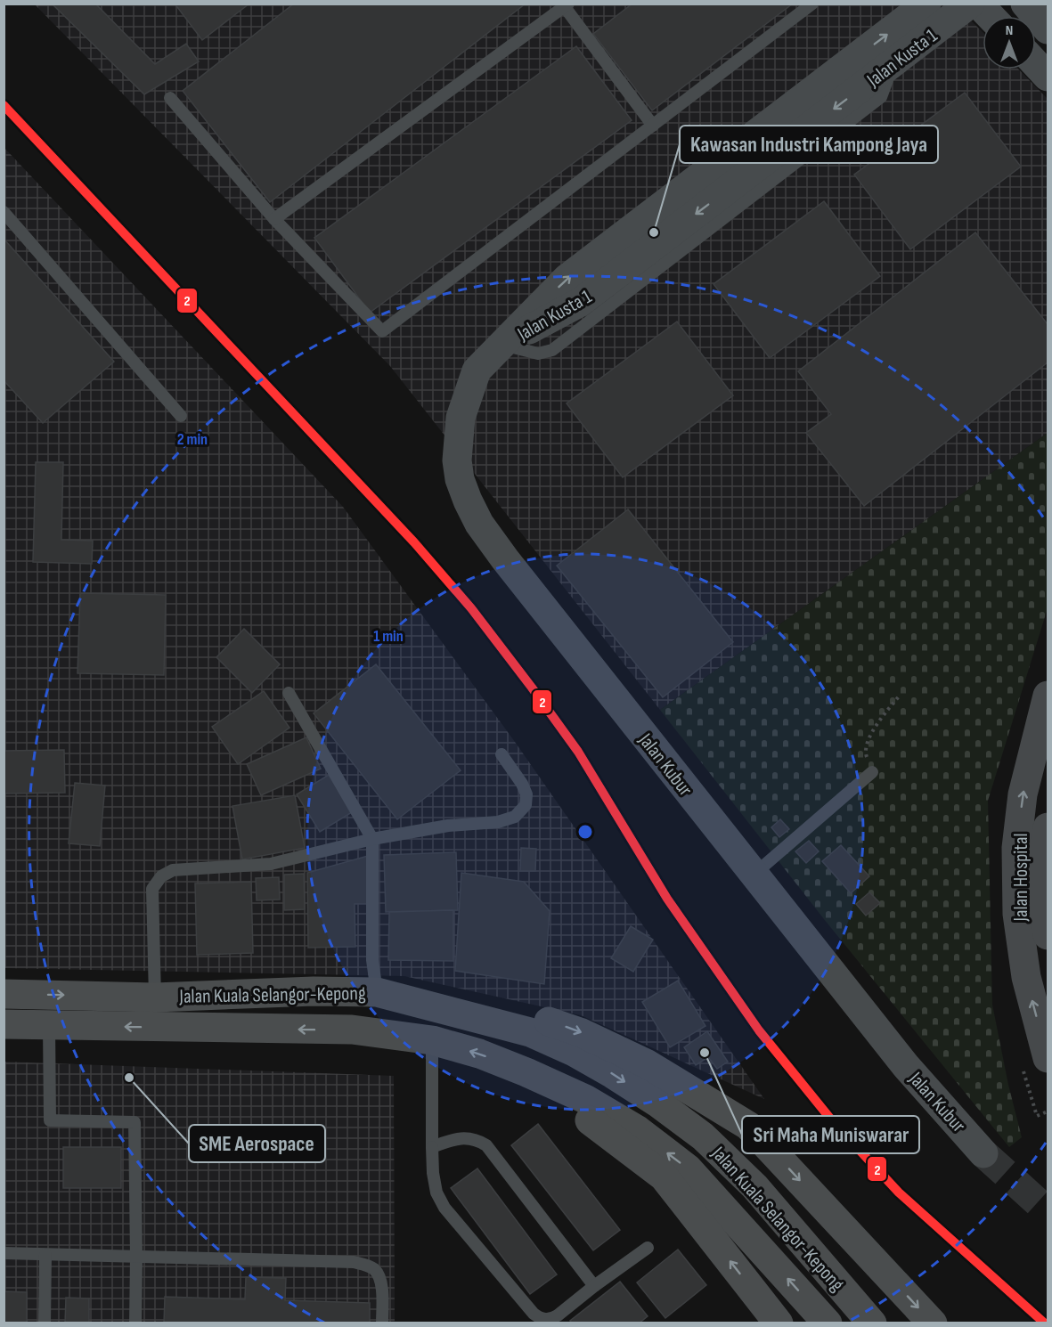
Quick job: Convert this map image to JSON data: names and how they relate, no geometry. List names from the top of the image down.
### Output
{
  "streets": {
    "highway": ["Jalan Kuala Selangor-Kepong"],
    "main road": ["Jalan Hospital"],
    "street": ["Jalan Kusta 1", "Jalan Kubur"]
  },
  "crossings": [
    ["Jalan Kusta 1", "Jalan Kubur"]
  ],
  "one_way": ["Jalan Hospital"],
  "places": ["Kawasan Industri Kampong Jaya", "Sri Maha Muniswarar", "SME Aerospace"],
  "lines": ["rail line 2"],
  "north": "top",
  "rings": ["2 min", "1 min"]
}
